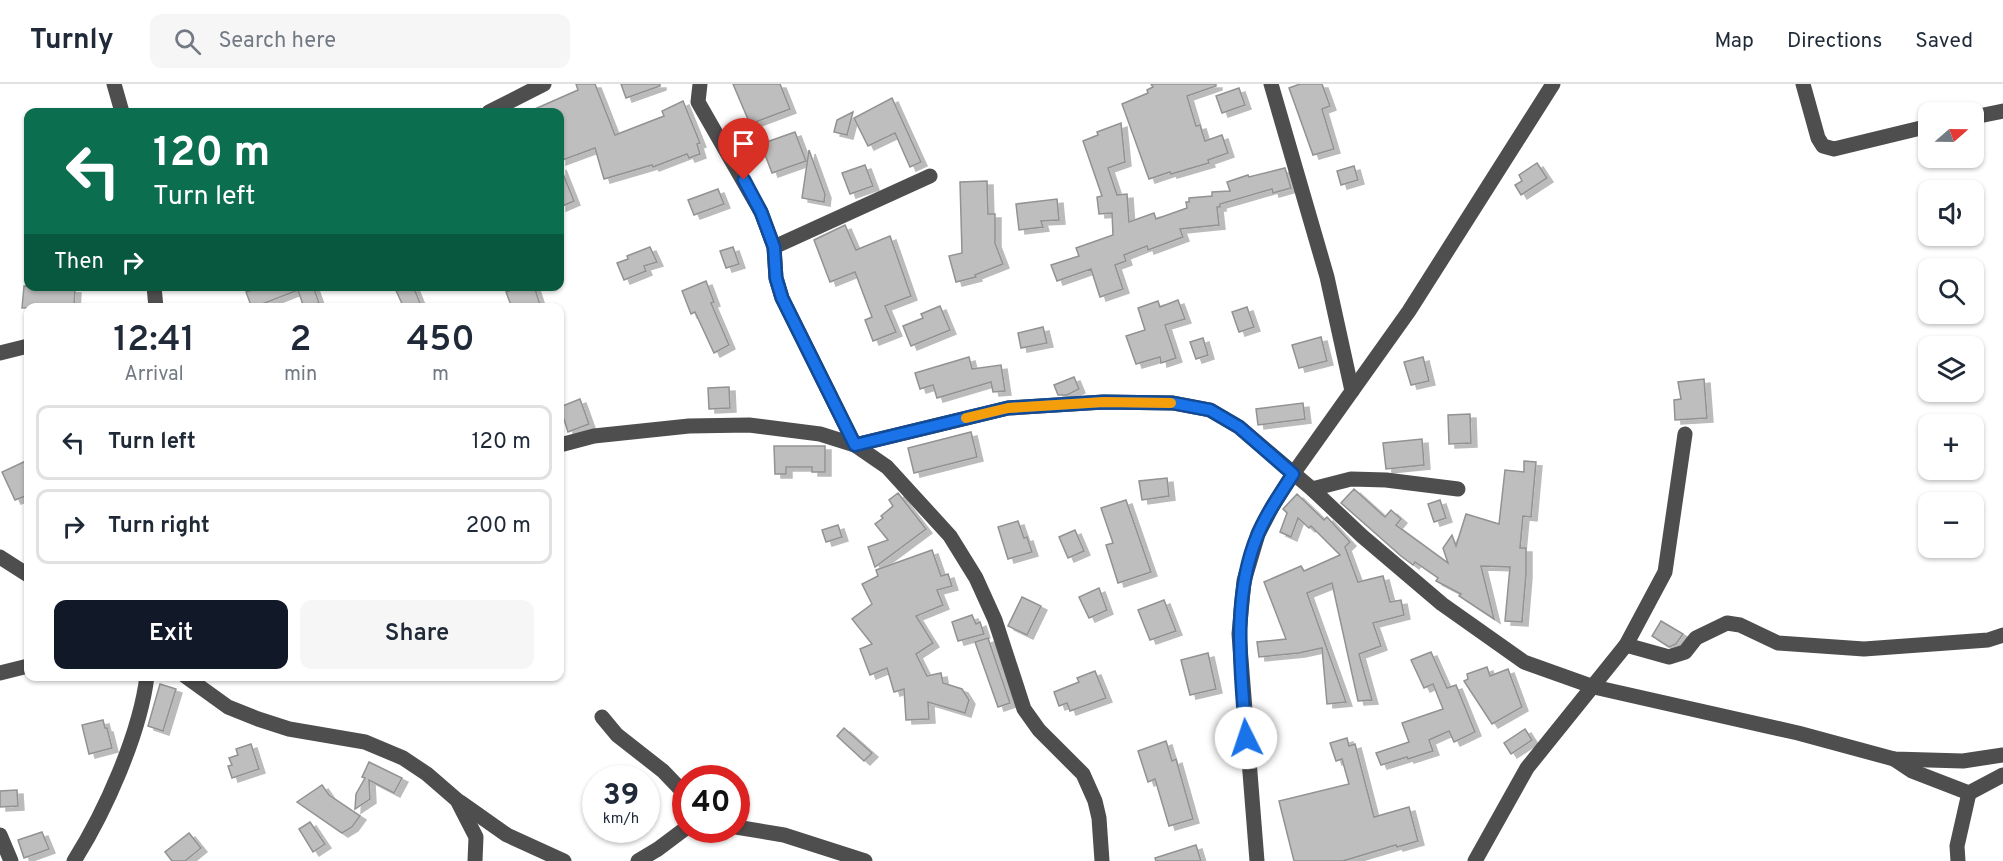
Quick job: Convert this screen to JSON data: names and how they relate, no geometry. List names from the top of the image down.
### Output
{
  "north": "right",
  "page": {
    "header": "Turnly",
    "search": "Search here",
    "nav": ["Map", "Directions", "Saved"],
    "map_buttons": ["+", "−"],
    "turn": ["120 m", "Turn left"],
    "then": "Then",
    "eta": [
      "12:41",
      "Arrival",
      "2",
      "min",
      "450",
      "m"
    ],
    "list": [
      {
        "name": "Turn left",
        "value": "120 m"
      },
      {
        "name": "Turn right",
        "value": "200 m"
      }
    ],
    "buttons": ["Exit", "Share"],
    "speed": "39 km/h",
    "limit": "40"
  }
}
